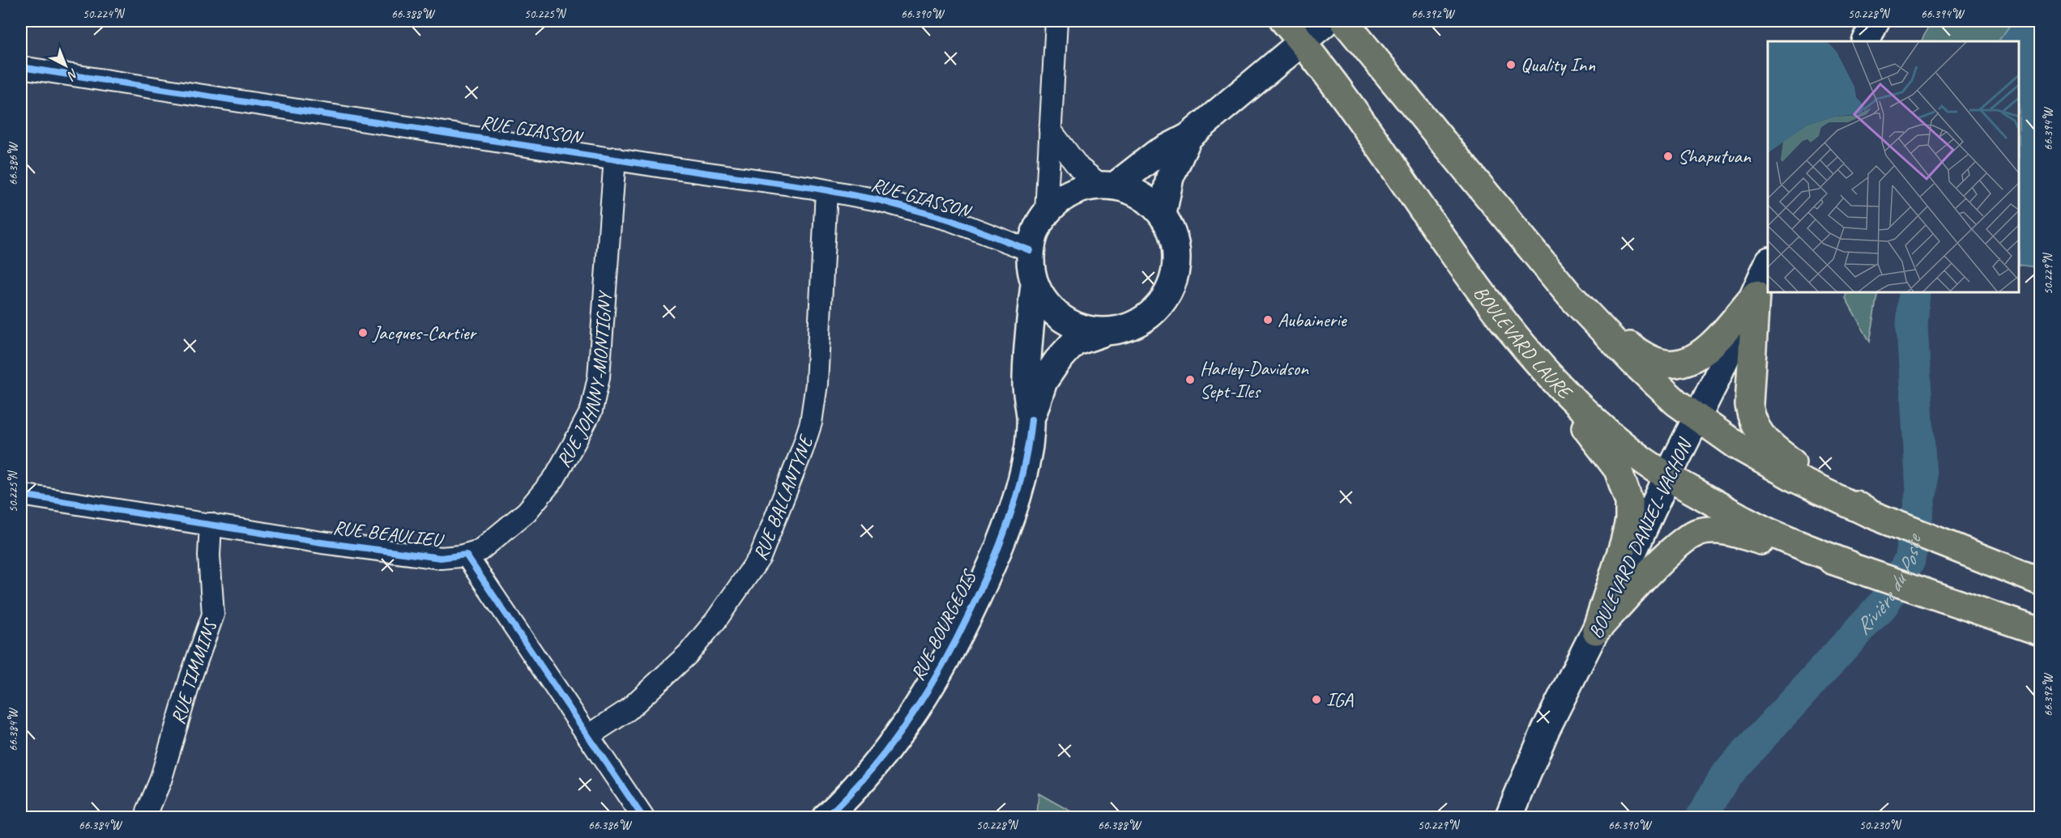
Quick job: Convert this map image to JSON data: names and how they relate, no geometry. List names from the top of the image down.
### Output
{
  "streets": {
    "highway": ["BOULEVARD LAURE"],
    "street": [
      "RUE GIASSON",
      "RUE JOHNNY-MONTIGNY",
      "RUE BALLANTYNE",
      "RUE BEAULIEU",
      "BOULEVARD DANIEL-VACHON",
      "RUE BOURGEOIS",
      "RUE TIMMINS"
    ]
  },
  "crossings": [
    ["RUE GIASSON", "RUE JOHNNY-MONTIGNY"],
    ["RUE GIASSON", "RUE BALLANTYNE"],
    ["RUE GIASSON", "RUE BOURGEOIS"],
    ["BOULEVARD LAURE", "BOULEVARD DANIEL-VACHON"],
    ["RUE JOHNNY-MONTIGNY", "RUE BEAULIEU"],
    ["RUE BALLANTYNE", "RUE BEAULIEU"],
    ["RUE BEAULIEU", "RUE TIMMINS"]
  ],
  "water": ["Rivière du Poste"],
  "places": [
    "Quality Inn",
    "Shaputuan",
    "Aubainerie",
    "Jacques-Cartier",
    "Harley-Davidson Sept-Iles",
    "IGA"
  ],
  "north": "bottom right",
  "coordinates": [
    "50.224°N",
    "66.388°W",
    "50.225°N",
    "66.390°W",
    "66.392°W",
    "50.228°N",
    "66.394°W",
    "66.386°W",
    "50.229°N",
    "66.384°W",
    "50.230°N"
  ]
}
